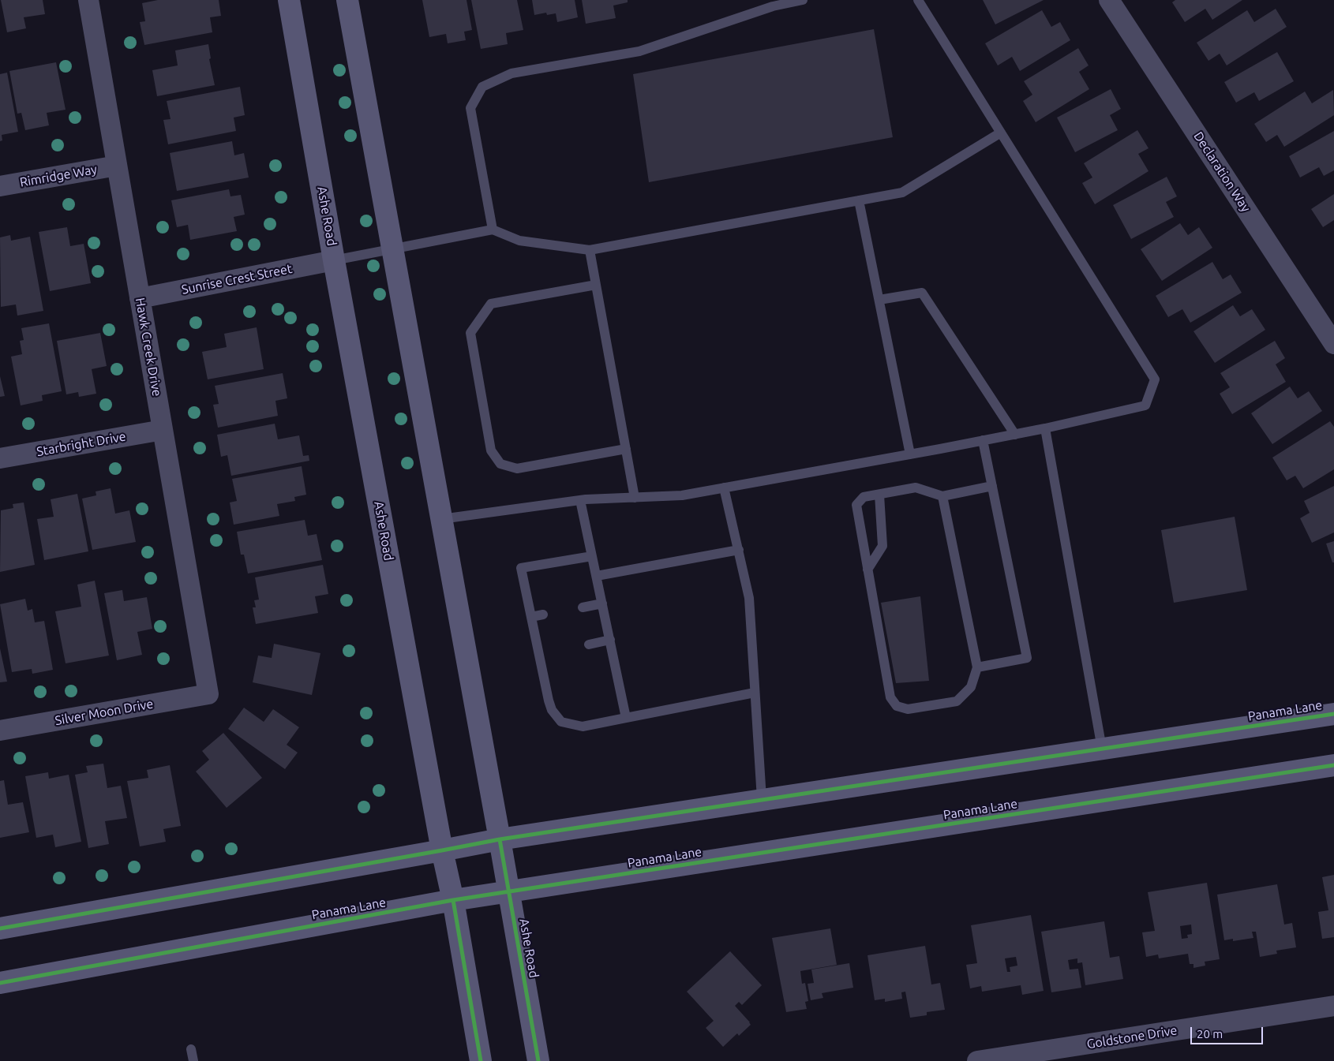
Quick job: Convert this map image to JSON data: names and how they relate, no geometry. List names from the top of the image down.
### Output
{
  "streets": {
    "main road": ["Ashe Road", "Panama Lane"],
    "street": [
      "Declaration Way",
      "Rimridge Way",
      "Sunrise Crest Street",
      "Hawk Creek Drive",
      "Starbright Drive",
      "Silver Moon Drive",
      "Goldstone Drive"
    ]
  },
  "crossings": [
    ["Rimridge Way", "Hawk Creek Drive"],
    ["Ashe Road", "Sunrise Crest Street"],
    ["Ashe Road", "Panama Lane"],
    ["Sunrise Crest Street", "Hawk Creek Drive"],
    ["Hawk Creek Drive", "Starbright Drive"],
    ["Hawk Creek Drive", "Silver Moon Drive"]
  ],
  "scale_bar": "20 m"
}
